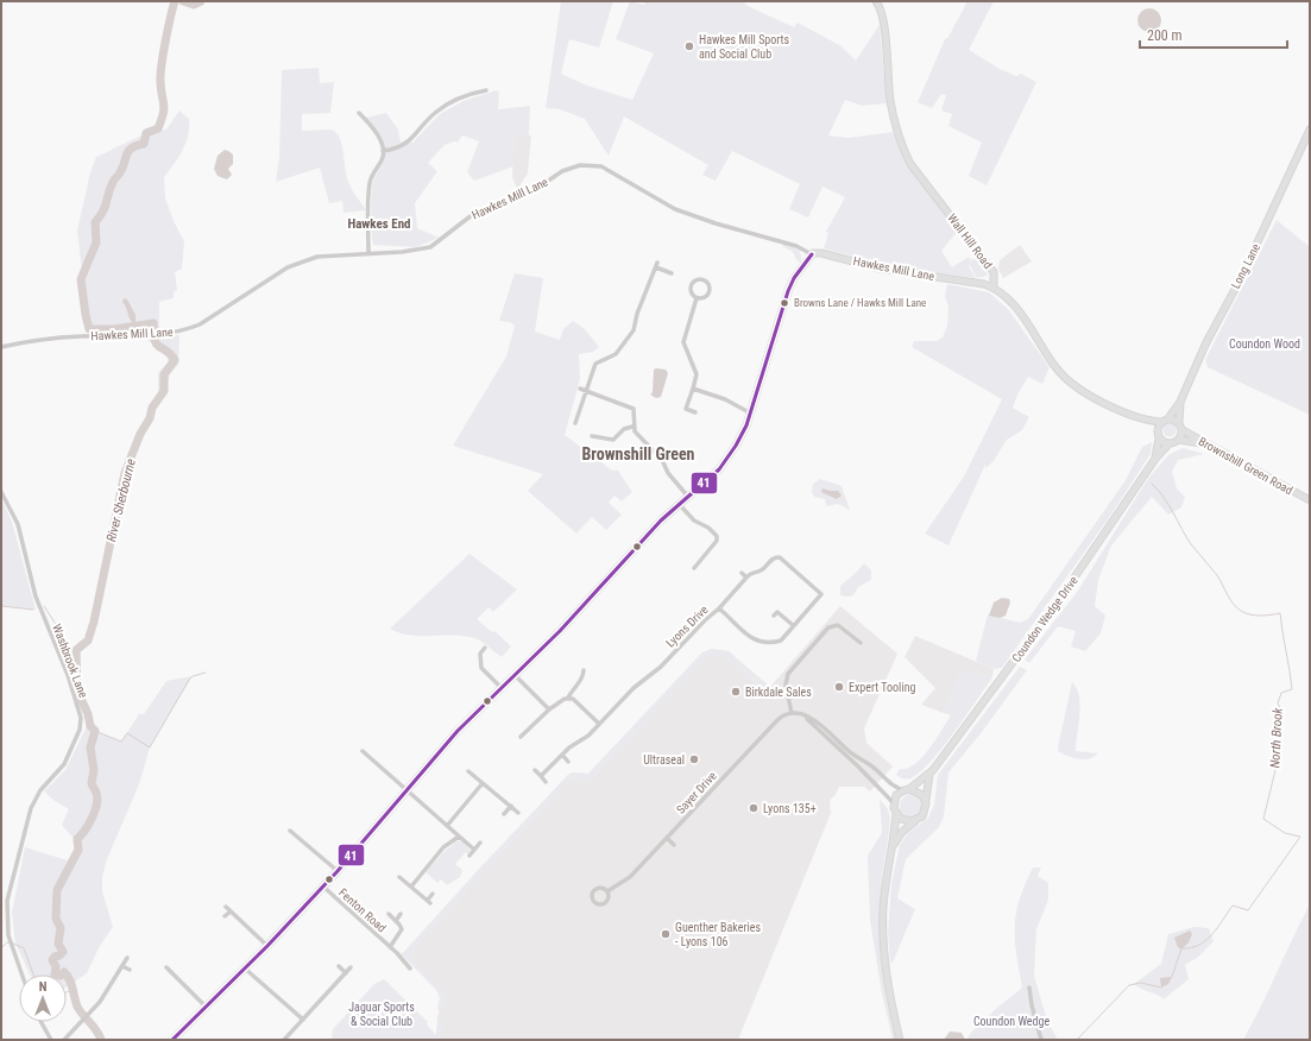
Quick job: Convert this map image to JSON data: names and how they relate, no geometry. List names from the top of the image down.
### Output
{
  "streets": {
    "street": [
      "Hawkes Mill Lane",
      "Wall Hill Road",
      "Long Lane",
      "Brownshill Green Road",
      "Coundon Wedge Drive",
      "Lyons Drive",
      "Washbrook Lane",
      "Sayer Drive",
      "Fenton Road"
    ]
  },
  "crossings": [
    ["Hawkes Mill Lane", "Wall Hill Road"],
    ["Long Lane", "Brownshill Green Road"],
    ["Long Lane", "Coundon Wedge Drive"],
    ["Brownshill Green Road", "Coundon Wedge Drive"]
  ],
  "districts": ["Hawkes End", "Brownshill Green"],
  "water": ["River Sherbourne", "North Brook"],
  "parks": ["Coundon Wood", "Jaguar Sports & Social Club", "Coundon Wedge"],
  "places": [
    "Hawkes Mill Sports and Social Club",
    "Browns Lane / Hawks Mill Lane",
    "Expert Tooling",
    "Birkdale Sales",
    "Ultraseal",
    "Lyons 135+",
    "Guenther Bakeries - Lyons 106"
  ],
  "lines": ["transit line 41"],
  "scale_bar": "200 m",
  "north": "top"
}
